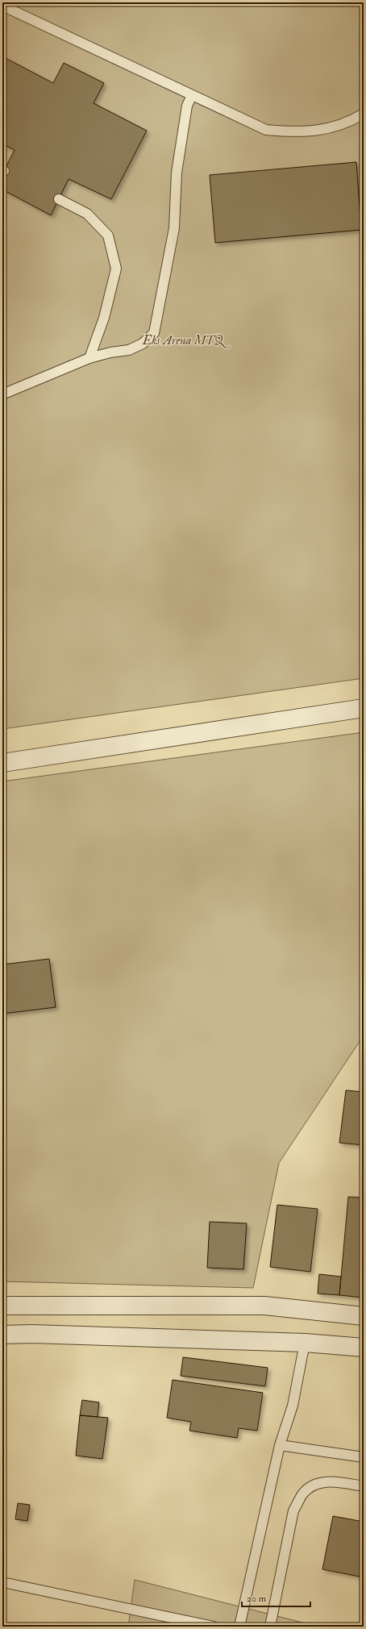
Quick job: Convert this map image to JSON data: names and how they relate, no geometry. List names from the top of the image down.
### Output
{
  "parks": ["Eks Arena MTQ"],
  "scale_bar": "20 m"
}
